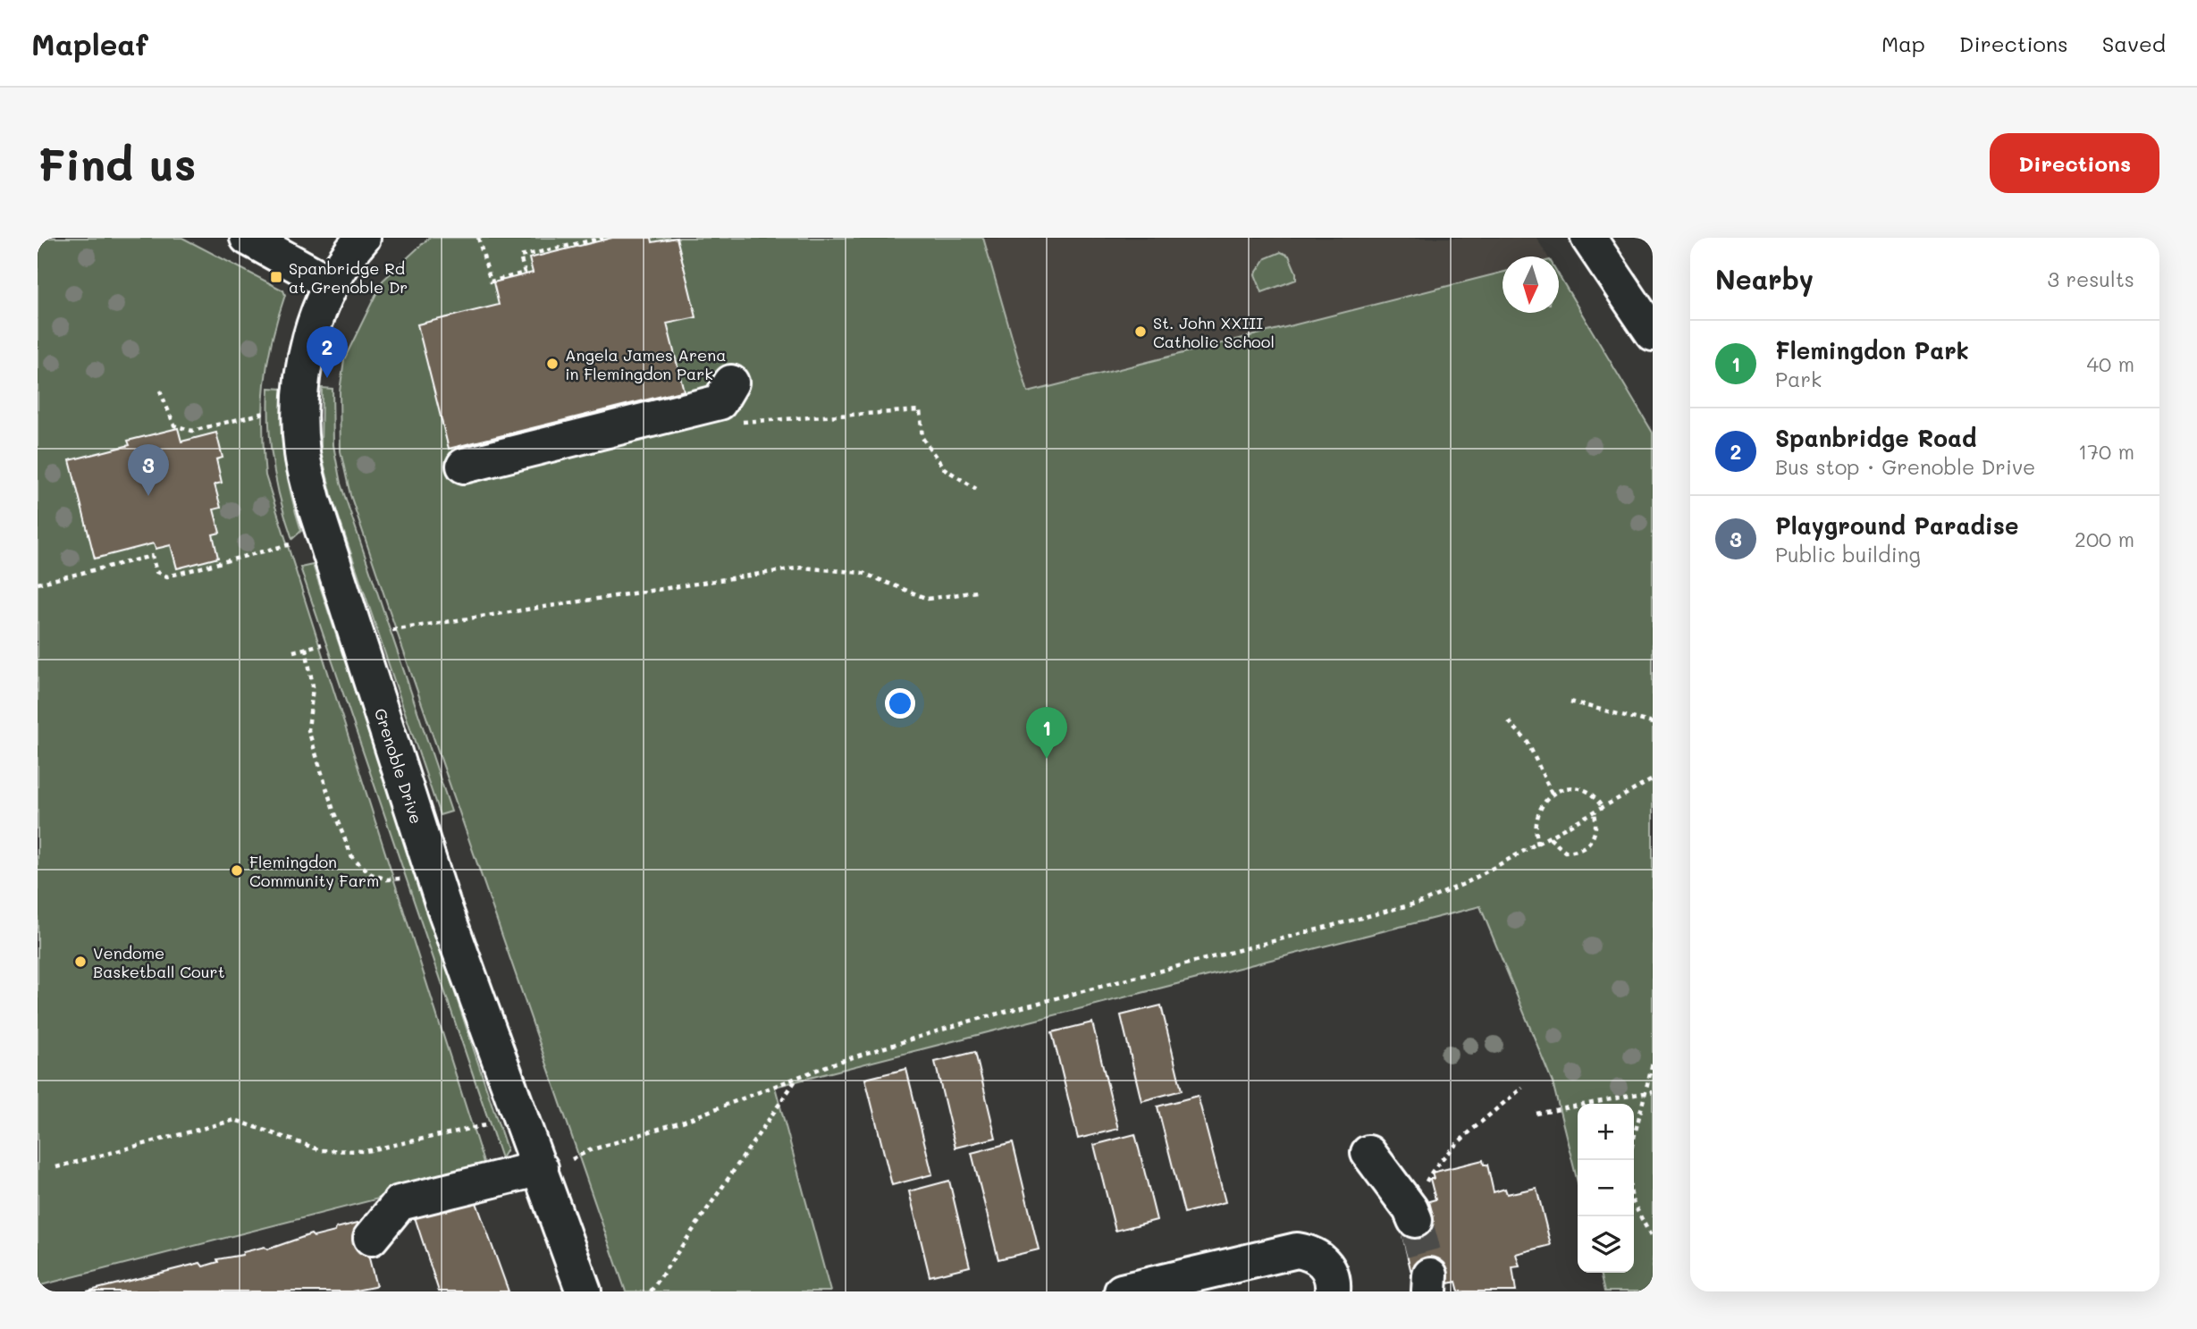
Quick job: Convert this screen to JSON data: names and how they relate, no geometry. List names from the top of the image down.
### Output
{
  "streets": {
    "street": ["Grenoble Drive"]
  },
  "places": {
    "transit": ["Spanbridge Rd at Grenoble Dr"],
    "other": [
      "St. John XXIII Catholic School",
      "Angela James Arena in Flemingdon Park",
      "Flemingdon Community Farm",
      "Vendome Basketball Court"
    ]
  },
  "north": "bottom",
  "page": {
    "header": "Mapleaf",
    "nav": ["Map", "Directions", "Saved"],
    "buttons": "Directions",
    "title": "Find us",
    "heading": ["Nearby", "3 results"],
    "list": [
      {
        "mark": "1",
        "name": "Flemingdon Park",
        "note": "Park",
        "value": "40 m"
      },
      {
        "mark": "2",
        "name": "Spanbridge Road",
        "note": "Bus stop · Grenoble Drive",
        "value": "170 m"
      },
      {
        "mark": "3",
        "name": "Playground Paradise",
        "note": "Public building",
        "value": "200 m"
      }
    ],
    "pins": ["2", "3", "1"],
    "map_buttons": ["+", "−"]
  }
}
